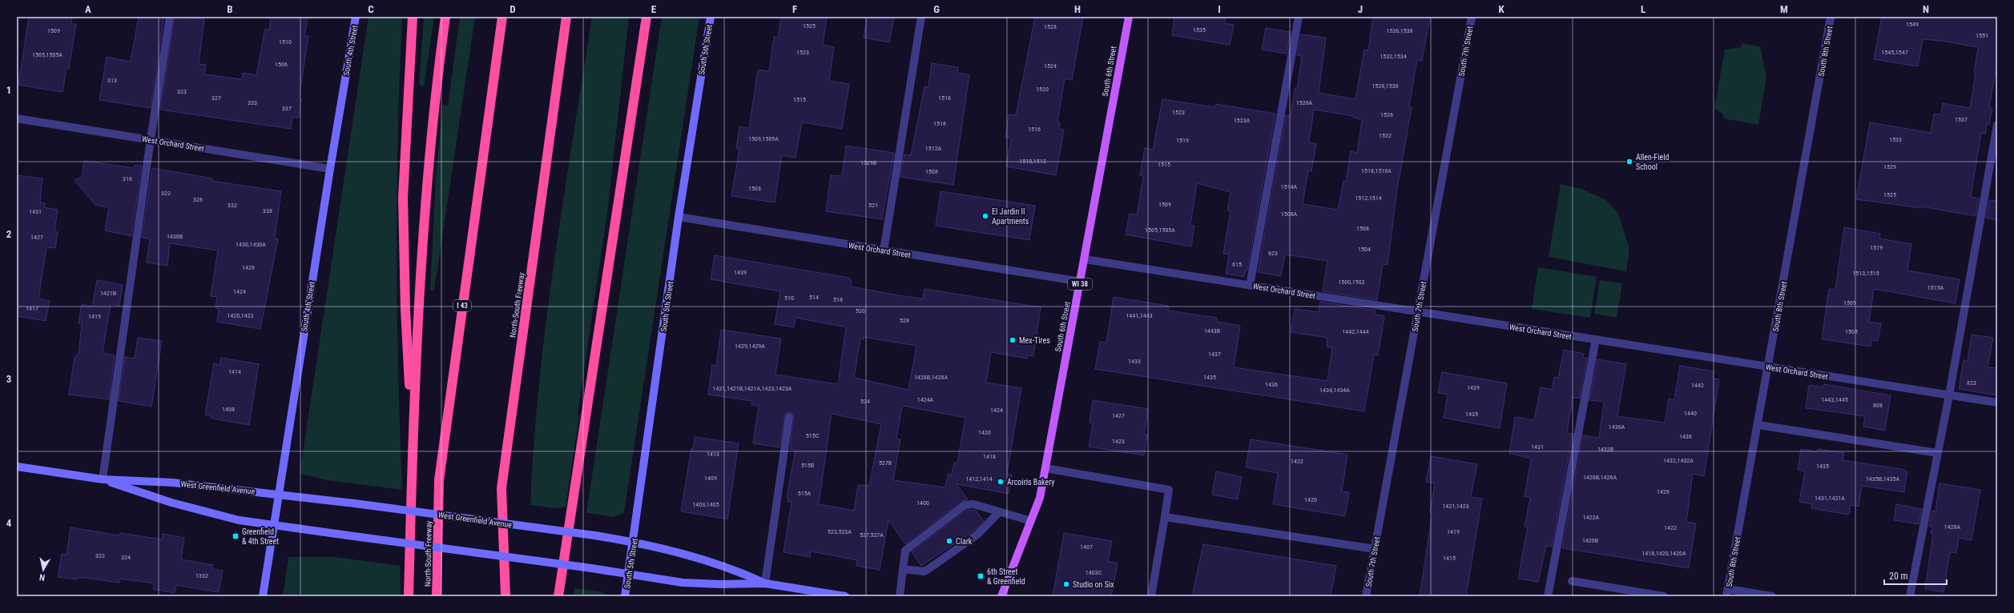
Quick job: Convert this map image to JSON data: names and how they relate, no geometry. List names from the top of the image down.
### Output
{
  "streets": {
    "highway": ["North-South Freeway", "I 43"],
    "main road": [
      "South 5th Street",
      "South 4th Street",
      "South 6th Street",
      "WI 38",
      "West Greenfield Avenue"
    ],
    "street": ["South 7th Street", "South 8th Street", "West Orchard Street"]
  },
  "crossings": [
    ["South 5th Street", "West Orchard Street"],
    ["South 5th Street", "West Greenfield Avenue"],
    ["South 4th Street", "West Orchard Street"],
    ["South 4th Street", "West Greenfield Avenue"],
    ["South 7th Street", "West Orchard Street"],
    ["South 8th Street", "West Orchard Street"],
    ["South 6th Street", "West Orchard Street"]
  ],
  "places": {
    "other": [
      "Allen-Field School",
      "El Jardin II Apartments",
      "Mex-Tires",
      "Arcoiris Bakery",
      "Clark",
      "Studio on Six"
    ],
    "transit": ["Greenfield & 4th Street", "6th Street & Greenfield"]
  },
  "house_numbers": [
    "1549",
    "1525",
    "1528",
    "1535",
    "1509",
    "1536,1538",
    "1551",
    "1510",
    "1523",
    "1545,1547",
    "1505,1505A",
    "1532,1534",
    "1506",
    "1524",
    "313",
    "1528,1530",
    "1520",
    "323",
    "327",
    "1516",
    "1515",
    "333",
    "1526A",
    "337",
    "1523",
    "1526",
    "1537",
    "1523A",
    "1516",
    "1516",
    "1522",
    "1509,1509A",
    "1533",
    "1519",
    "1512A",
    "1510,1512",
    "1509B",
    "1515",
    "1529",
    "1518,1518A",
    "1508",
    "316",
    "1514A",
    "1503",
    "322",
    "1525",
    "1512,1514",
    "326",
    "1509",
    "332",
    "521",
    "338",
    "1431",
    "1508A",
    "1508",
    "1505,1505A",
    "1430B",
    "1427",
    "1430,1430A",
    "1519",
    "1504",
    "623",
    "615",
    "1428",
    "1439",
    "1513,1515",
    "1500,1502",
    "1515A",
    "1424",
    "1421B",
    "514",
    "510",
    "518",
    "1509",
    "1417",
    "520",
    "1420,1422",
    "1441,1443",
    "1419",
    "528",
    "1443B",
    "1442,1444",
    "1505",
    "1429,1429A",
    "1437",
    "1433",
    "1414",
    "1428B,1428A",
    "1435",
    "823",
    "1436",
    "1442",
    "1439",
    "1421,1421B,1421A,1423,1423A",
    "1434,1434A",
    "1424A",
    "1443,1445",
    "524",
    "808",
    "1408",
    "1424",
    "1440",
    "1435",
    "1427",
    "1436A",
    "1420",
    "515C",
    "1436",
    "1423",
    "1431",
    "1432B",
    "1413",
    "1418",
    "1432,1432A",
    "1422",
    "527B",
    "515B",
    "1435",
    "1426B,1426A",
    "1409",
    "1412,1414",
    "1435B,1435A",
    "1426",
    "515A",
    "1431,1431A",
    "1420",
    "1400",
    "1403,1405",
    "1421,1423",
    "1422A",
    "1428A",
    "1422",
    "523,523A",
    "1419",
    "527,527A",
    "1420B",
    "1407",
    "1418,1420,1420A",
    "322",
    "324",
    "1415",
    "1403C",
    "1332"
  ],
  "scale_bar": "20 m",
  "north": "bottom",
  "grid": {
    "columns": [
      "A",
      "B",
      "C",
      "D",
      "E",
      "F",
      "G",
      "H",
      "I",
      "J",
      "K",
      "L",
      "M",
      "N"
    ],
    "rows": [
      "1",
      "2",
      "3",
      "4"
    ]
  }
}
